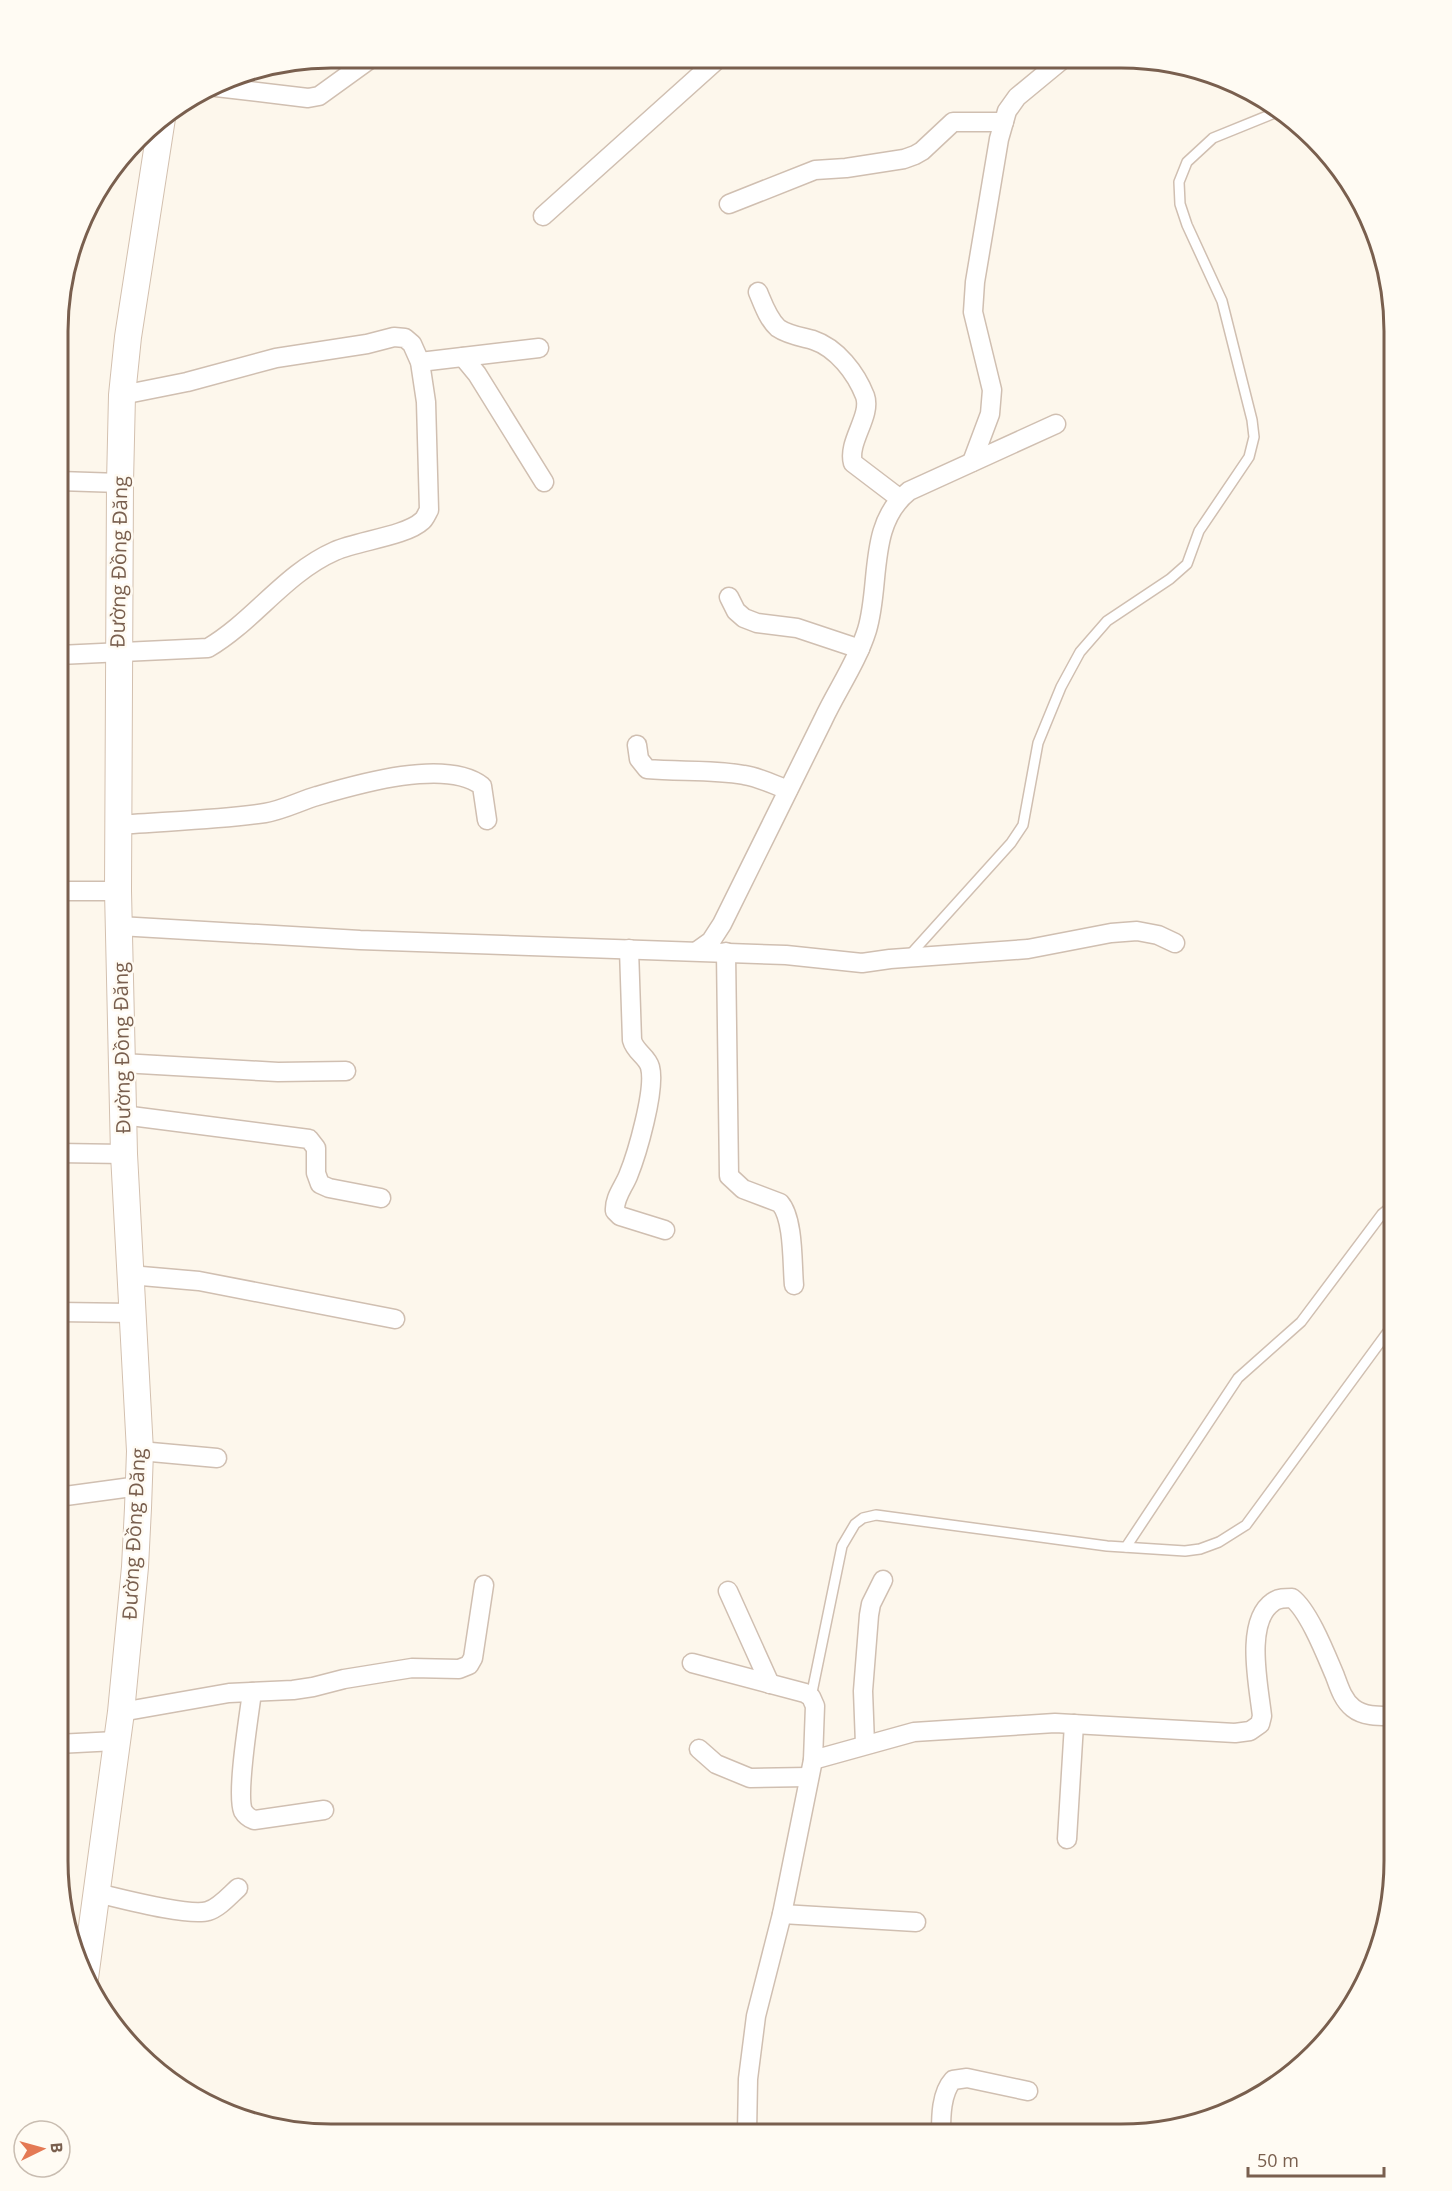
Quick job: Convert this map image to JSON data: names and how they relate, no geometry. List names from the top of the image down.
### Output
{
  "streets": {
    "main road": ["Đường Đồng Đăng"]
  },
  "scale_bar": "50 m",
  "north": "right"
}
